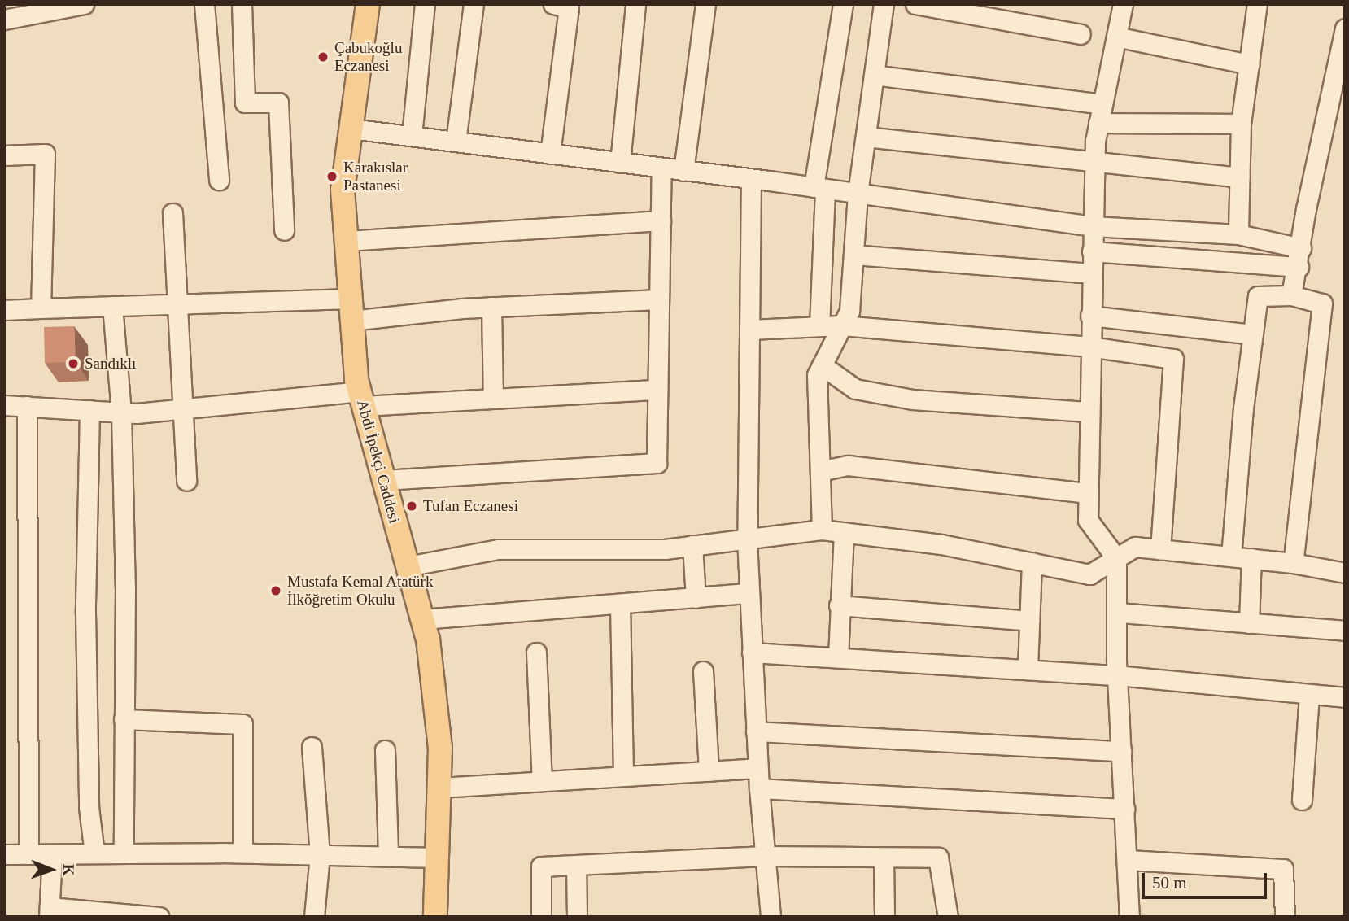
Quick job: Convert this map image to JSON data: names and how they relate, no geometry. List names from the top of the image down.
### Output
{
  "streets": {
    "main road": ["Abdi İpekçi Caddesi"]
  },
  "places": [
    "Çabukoğlu Eczanesi",
    "Karakıslar Pastanesi",
    "Sandıklı",
    "Tufan Eczanesi",
    "Mustafa Kemal Atatürk İlköğretim Okulu"
  ],
  "scale_bar": "50 m",
  "north": "right"
}
